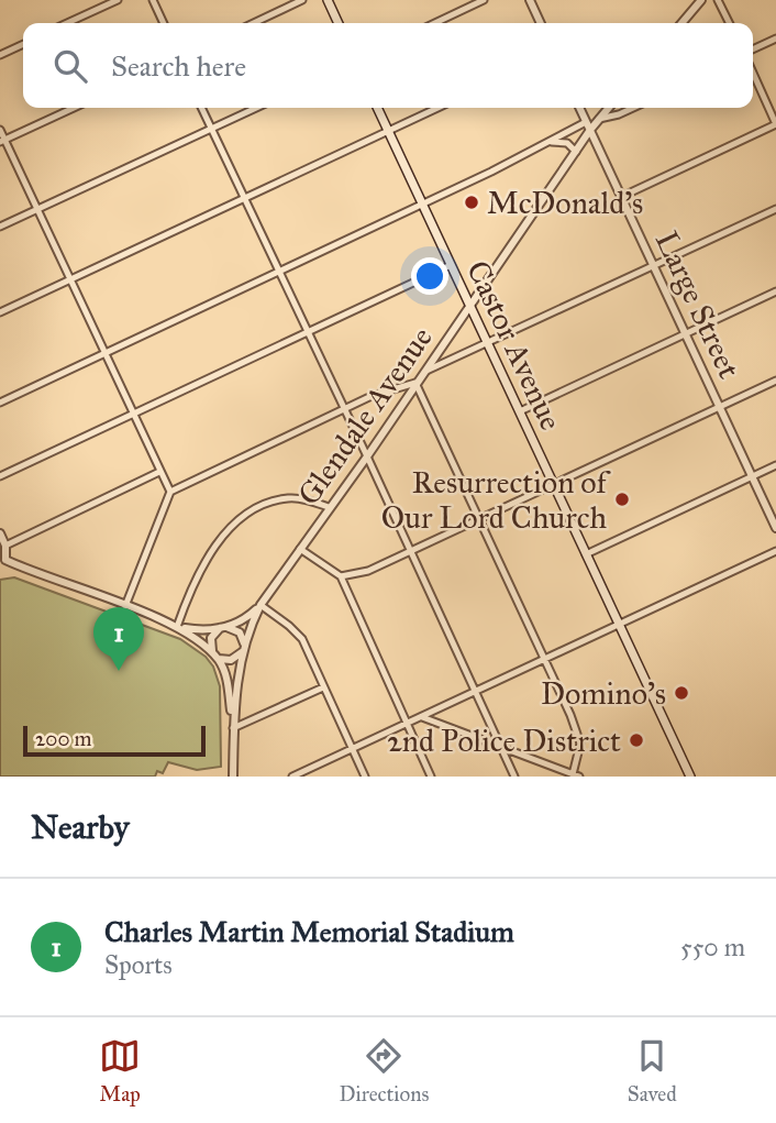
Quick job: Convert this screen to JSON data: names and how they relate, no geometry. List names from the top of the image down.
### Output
{
  "streets": {
    "main road": ["Castor Avenue"],
    "street": ["Large Street", "Glendale Avenue"]
  },
  "crossings": [
    ["Large Street", "Glendale Avenue"],
    ["Castor Avenue", "Glendale Avenue"]
  ],
  "places": [
    "McDonald's",
    "Resurrection of Our Lord Church",
    "Domino's",
    "2nd Police District"
  ],
  "scale_bar": "200 m",
  "page": {
    "search": "Search here",
    "pins": "1",
    "scale": "200 m",
    "heading": "Nearby",
    "list": [
      {
        "mark": "1",
        "name": "Charles Martin Memorial Stadium",
        "note": "Sports",
        "value": "550 m"
      }
    ],
    "nav": ["Map", "Directions", "Saved"]
  }
}
